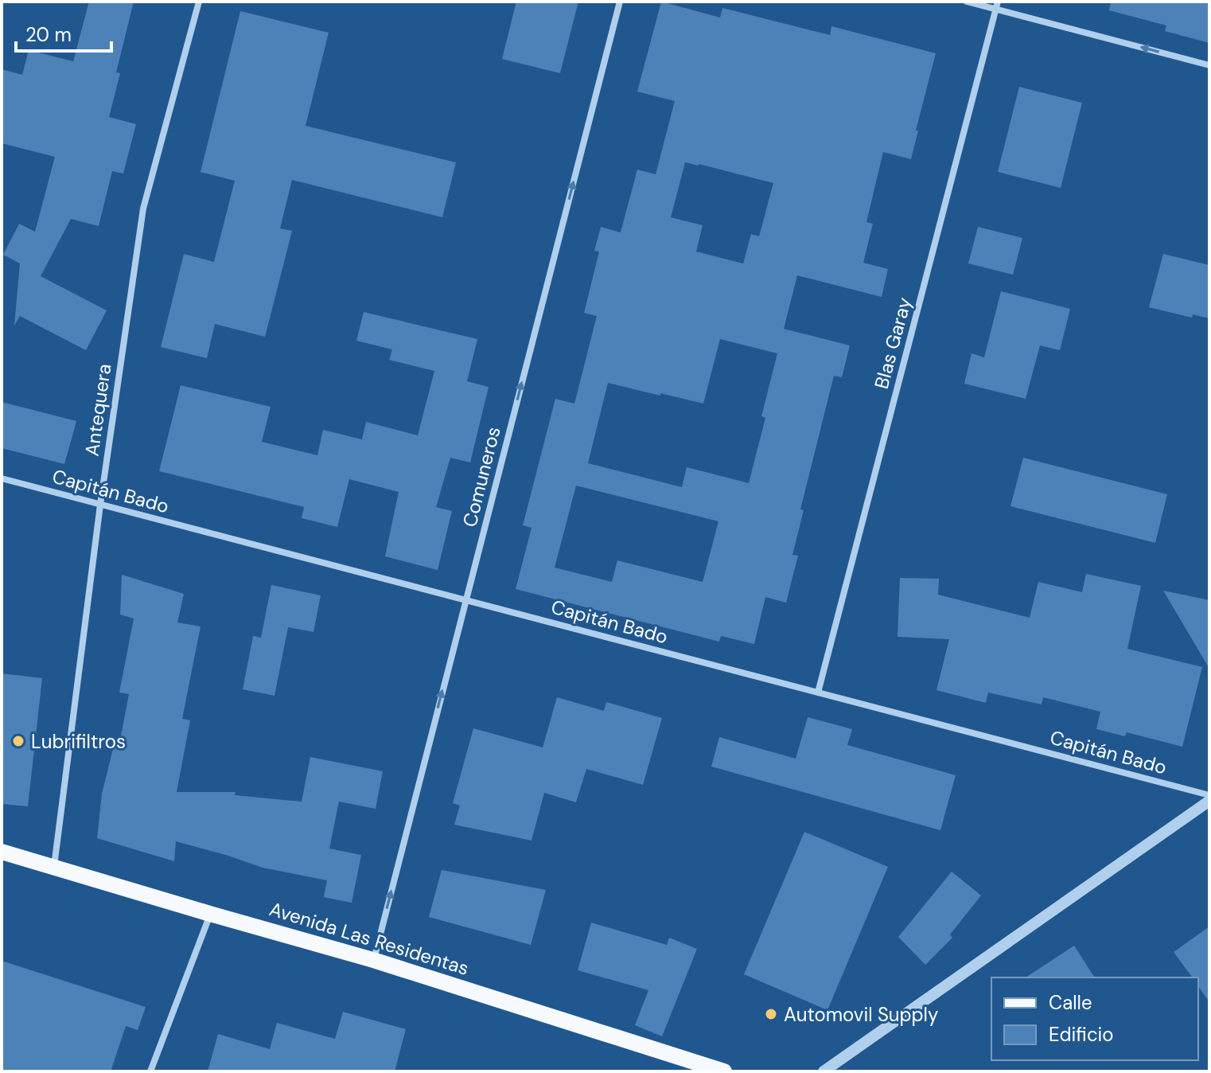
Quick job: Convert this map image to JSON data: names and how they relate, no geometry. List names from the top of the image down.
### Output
{
  "streets": {
    "main road": ["Avenida Las Residentas"],
    "street": [
      "Blas Garay",
      "Antequera",
      "Comuneros",
      "Capitán Bado"
    ]
  },
  "crossings": [
    ["Blas Garay", "Capitán Bado"],
    ["Antequera", "Capitán Bado"],
    ["Antequera", "Avenida Las Residentas"],
    ["Comuneros", "Capitán Bado"],
    ["Comuneros", "Avenida Las Residentas"]
  ],
  "one_way": ["Comuneros"],
  "places": ["Lubrifiltros", "Automovil Supply"],
  "legend": ["Calle", "Edificio"],
  "scale_bar": "20 m"
}
